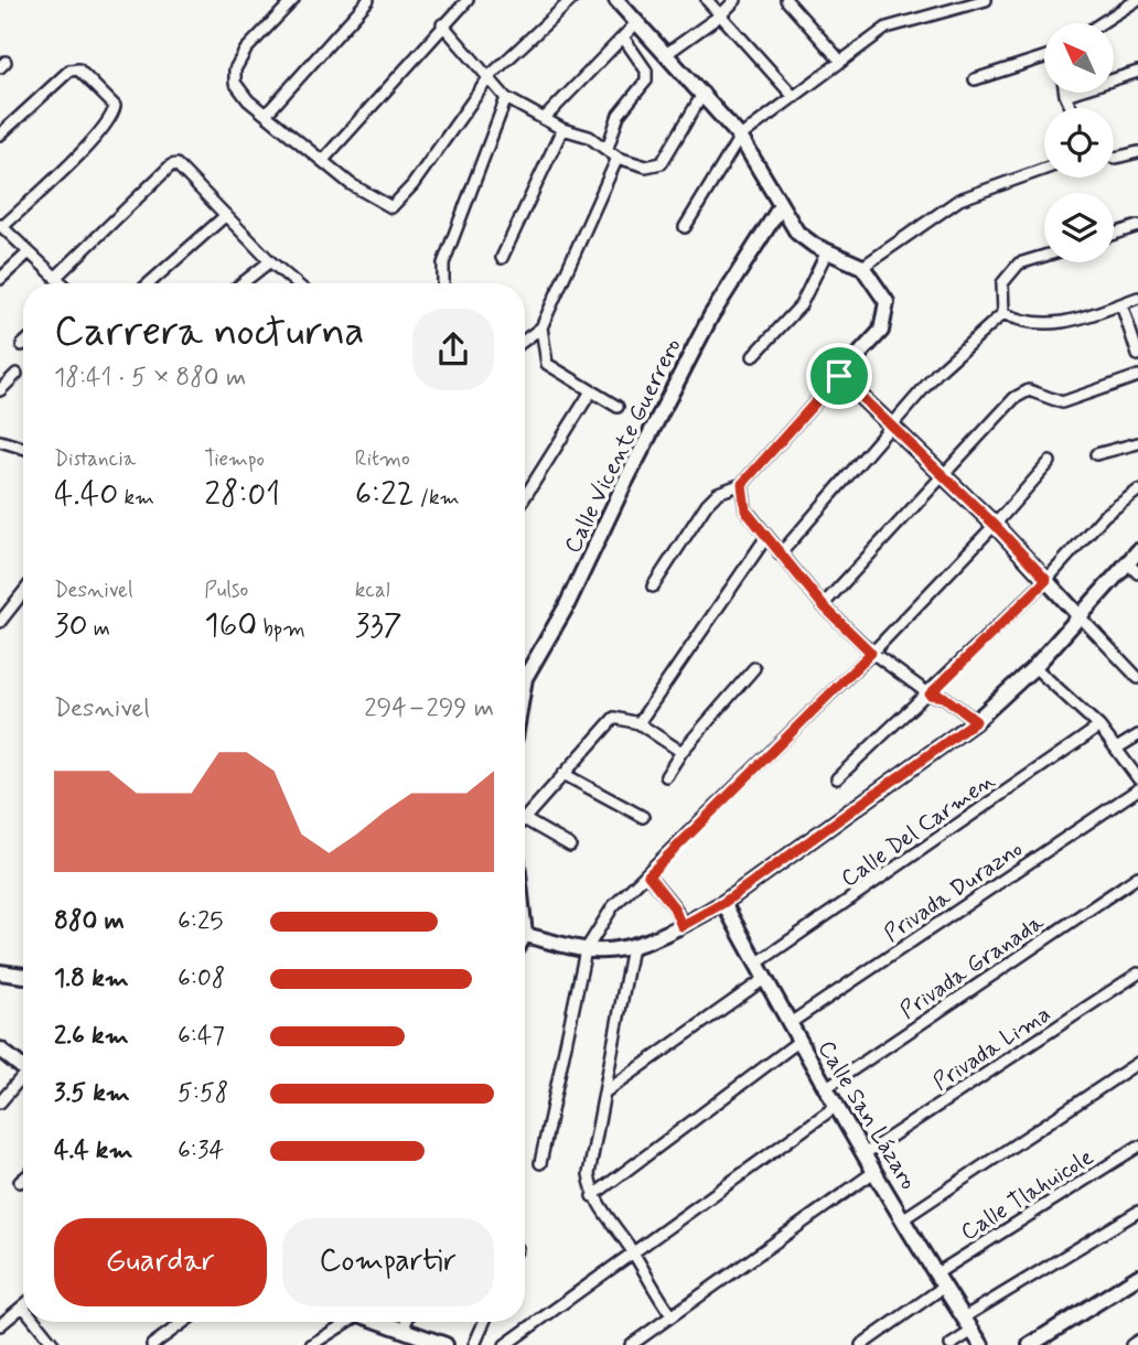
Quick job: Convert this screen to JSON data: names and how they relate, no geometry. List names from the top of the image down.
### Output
{
  "streets": {
    "street": [
      "Calle Vicente Guerrero",
      "Calle Del Carmen",
      "Privada Durazno",
      "Privada Granada",
      "Privada Lima",
      "Calle San Lázaro",
      "Calle Tlahuicole"
    ]
  },
  "crossings": [
    ["Calle Del Carmen", "Calle San Lázaro"],
    ["Privada Durazno", "Calle San Lázaro"],
    ["Privada Granada", "Calle San Lázaro"],
    ["Privada Lima", "Calle San Lázaro"],
    ["Calle San Lázaro", "Calle Tlahuicole"]
  ],
  "north": "top left",
  "page": {
    "heading": ["Carrera nocturna", "18:41 · 5 × 880 m"],
    "stats": [
      ["Distancia", "4.40 km"],
      ["Tiempo", "28:01"],
      ["Ritmo", "6:22 /km"],
      ["Desnivel", "30 m"],
      ["Pulso", "160 bpm"],
      ["kcal", "337"]
    ],
    "chart": ["Desnivel", "294–299 m"],
    "list": [
      {
        "name": "880 m",
        "note": "6:25"
      },
      {
        "name": "1.8 km",
        "note": "6:08"
      },
      {
        "name": "2.6 km",
        "note": "6:47"
      },
      {
        "name": "3.5 km",
        "note": "5:58"
      },
      {
        "name": "4.4 km",
        "note": "6:34"
      }
    ],
    "buttons": ["Guardar", "Compartir"]
  }
}
